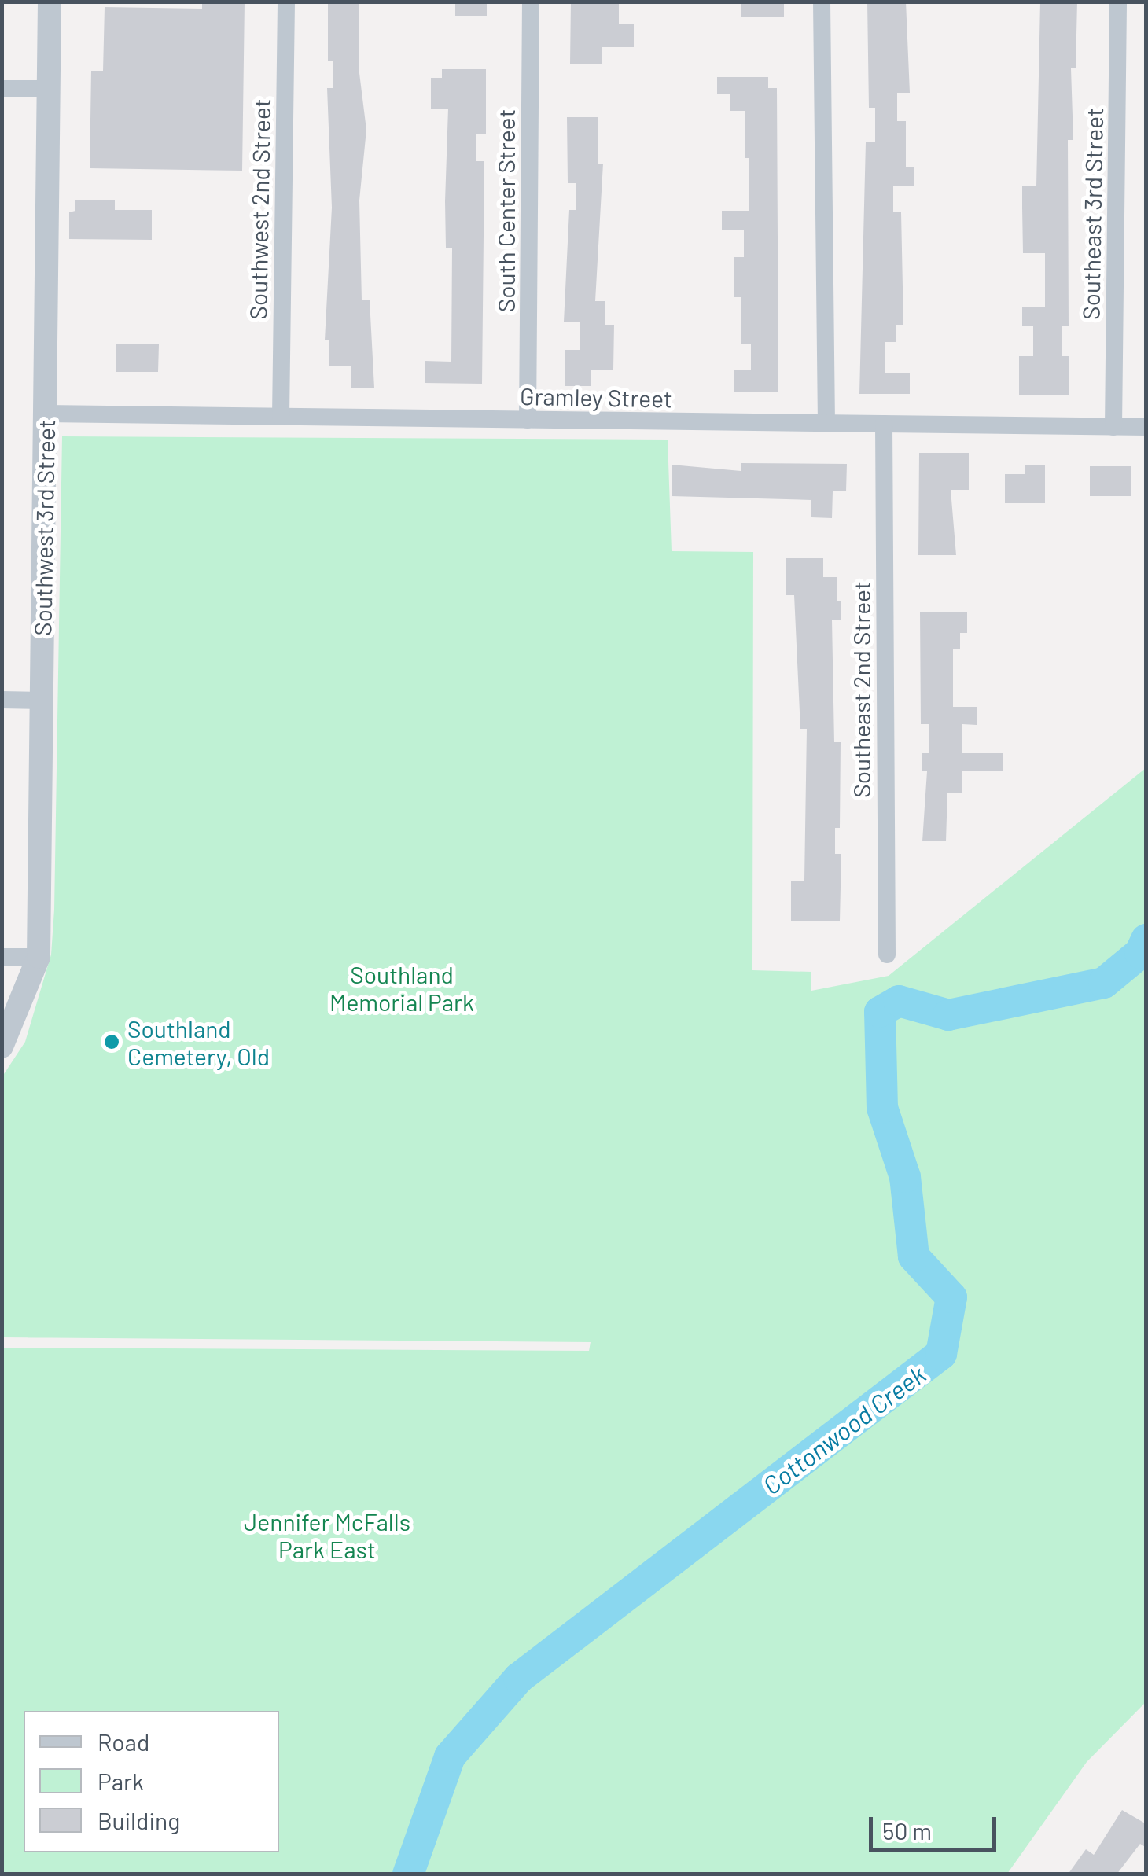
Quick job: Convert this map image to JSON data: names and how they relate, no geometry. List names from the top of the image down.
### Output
{
  "streets": {
    "street": [
      "Southwest 2nd Street",
      "South Center Street",
      "Southeast 3rd Street",
      "Gramley Street",
      "Southwest 3rd Street",
      "Southeast 2nd Street"
    ]
  },
  "crossings": [
    ["Southwest 2nd Street", "Gramley Street"],
    ["South Center Street", "Gramley Street"],
    ["Southeast 3rd Street", "Gramley Street"],
    ["Gramley Street", "Southwest 3rd Street"],
    ["Gramley Street", "Southeast 2nd Street"]
  ],
  "water": ["Cottonwood Creek"],
  "parks": ["Southland Memorial Park", "Jennifer McFalls Park East"],
  "places": ["Southland Cemetery, Old"],
  "legend": ["Road", "Park", "Building"],
  "scale_bar": "50 m"
}
